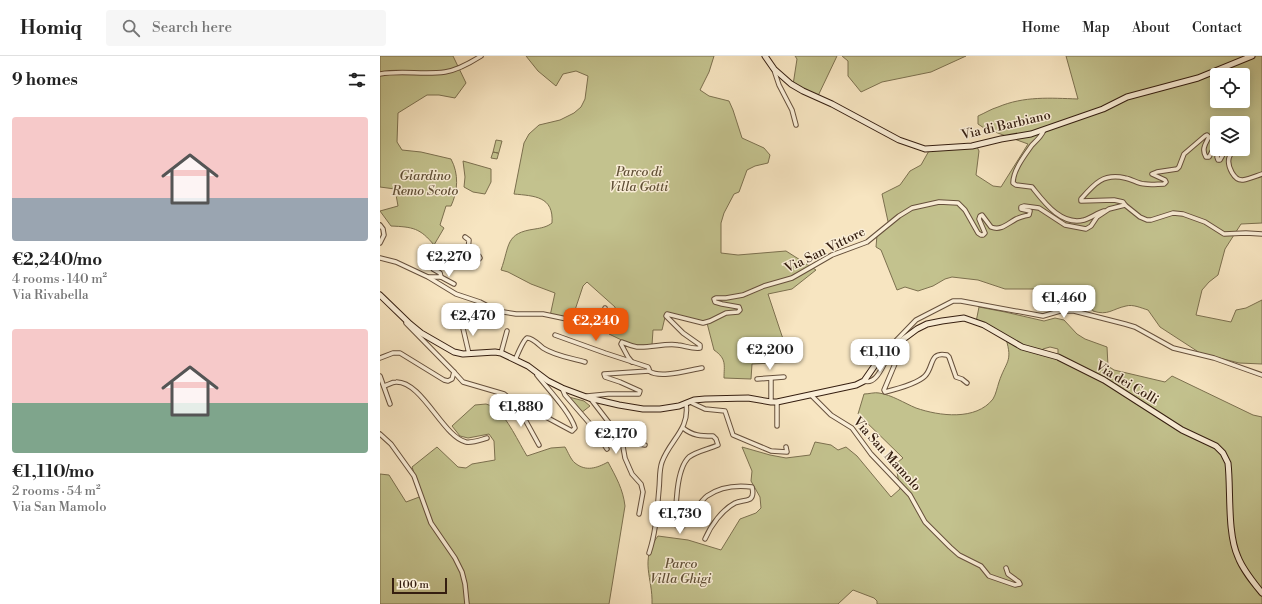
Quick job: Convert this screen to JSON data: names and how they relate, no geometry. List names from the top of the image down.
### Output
{
  "streets": {
    "main road": ["Via di Barbiano", "Via dei Colli"],
    "street": ["Via San Vittore", "Via San Mamolo"]
  },
  "crossings": [
    ["Via di Barbiano", "Via San Vittore"]
  ],
  "parks": ["Parco di Villa Gotti", "Giardino Remo Scoto", "Parco Villa Ghigi"],
  "scale_bar": "100 m",
  "page": {
    "header": "Homiq",
    "search": "Search here",
    "nav": [
      "Home",
      "Map",
      "About",
      "Contact"
    ],
    "heading": "9 homes",
    "list": [
      {
        "name": "€2,240/mo",
        "note": "4 rooms · 140 m² · Via Rivabella"
      },
      {
        "name": "€1,110/mo",
        "note": "2 rooms · 54 m² · Via San Mamolo"
      }
    ],
    "price": [
      "€2,270",
      "€1,460",
      "€2,470",
      "€2,240",
      "€2,200",
      "€1,110",
      "€1,880",
      "€2,170",
      "€1,730"
    ],
    "scale": "100 m"
  }
}
